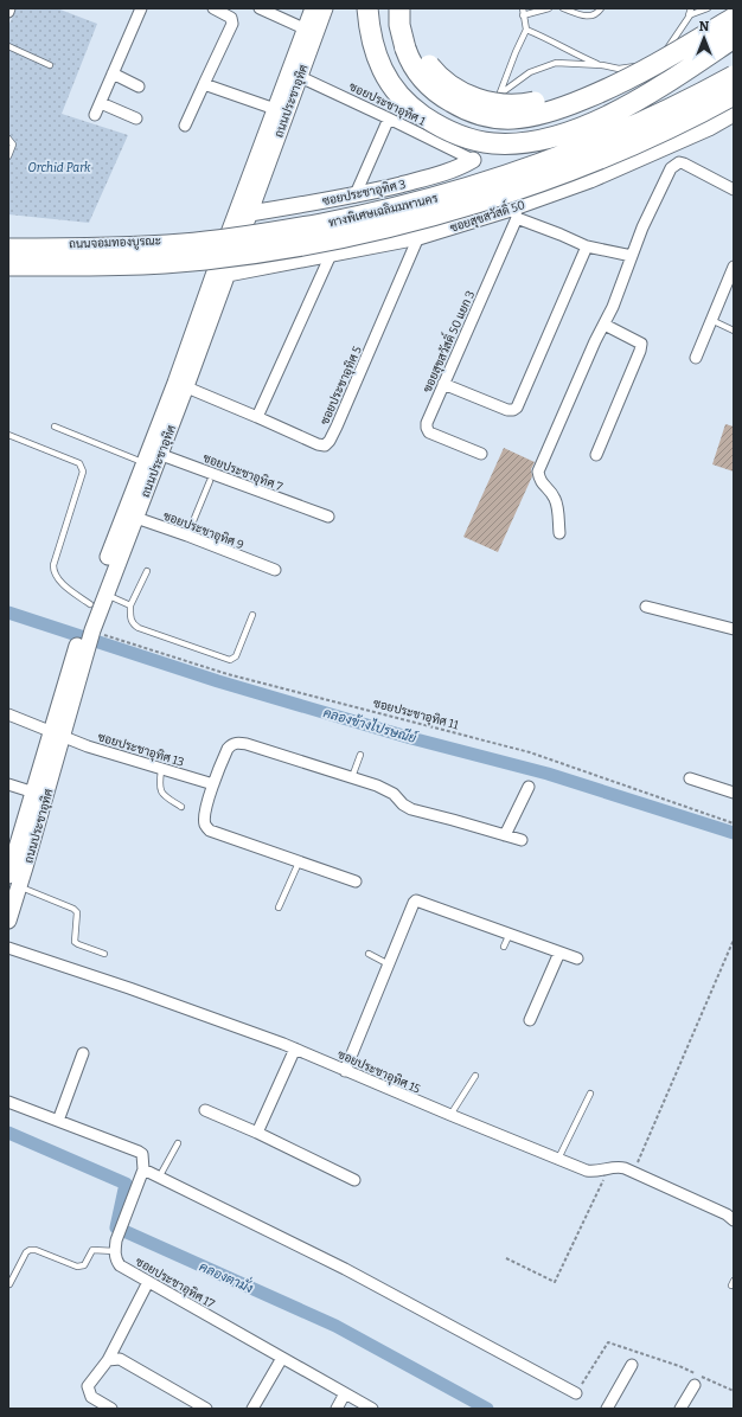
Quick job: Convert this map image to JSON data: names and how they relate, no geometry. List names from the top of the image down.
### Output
{
  "streets": {
    "highway": ["ทางพิเศษเฉลิมมหานคร"],
    "main road": ["ถนนประชาอุทิศ", "ซอยประชาอุทิศ 3", "ซอยสุขสวัสดิ์ 50"],
    "street": [
      "ซอยประชาอุทิศ 1",
      "ถนนจอมทองบูรณะ",
      "ฃอยสุขสวัสดิ์ 50 แยก 3",
      "ซอยประชาอุทิศ 5",
      "ซอยประชาอุทิศ 7",
      "ซอยประชาอุทิศ 9",
      "ซอยประชาอุทิศ 13",
      "ซอยประชาอุทิศ 15",
      "ซอยประชาอุทิศ 17"
    ],
    "path": ["ซอยประชาอุทิศ 11"]
  },
  "crossings": [
    ["ถนนประชาอุทิศ", "ซอยประชาอุทิศ 1"],
    ["ถนนประชาอุทิศ", "ซอยประชาอุทิศ 3"],
    ["ถนนประชาอุทิศ", "ซอยสุขสวัสดิ์ 50"],
    ["ถนนประชาอุทิศ", "ถนนจอมทองบูรณะ"],
    ["ถนนประชาอุทิศ", "ซอยประชาอุทิศ 5"],
    ["ถนนประชาอุทิศ", "ซอยประชาอุทิศ 7"],
    ["ถนนประชาอุทิศ", "ซอยประชาอุทิศ 9"],
    ["ถนนประชาอุทิศ", "ซอยประชาอุทิศ 11"],
    ["ถนนประชาอุทิศ", "ซอยประชาอุทิศ 13"],
    ["ซอยประชาอุทิศ 1", "ซอยประชาอุทิศ 3"],
    ["ซอยสุขสวัสดิ์ 50", "ฃอยสุขสวัสดิ์ 50 แยก 3"],
    ["ซอยสุขสวัสดิ์ 50", "ซอยประชาอุทิศ 5"]
  ],
  "water": ["คลองข้างไปรษณีย์", "คลองตามั่ง"],
  "parks": ["Orchid Park"],
  "north": "top"
}
